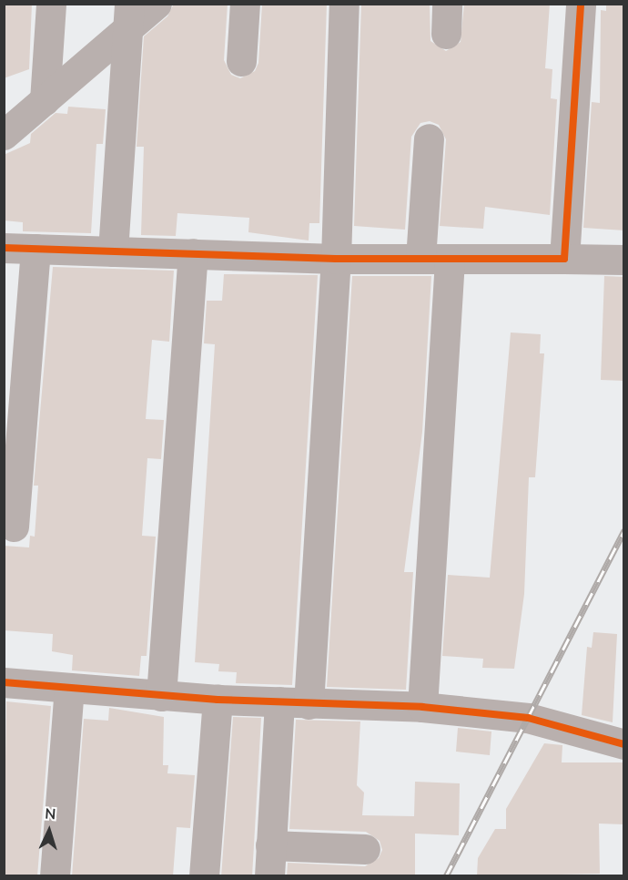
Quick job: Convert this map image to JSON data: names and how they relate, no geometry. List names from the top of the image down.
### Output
{
  "north": "top"
}
